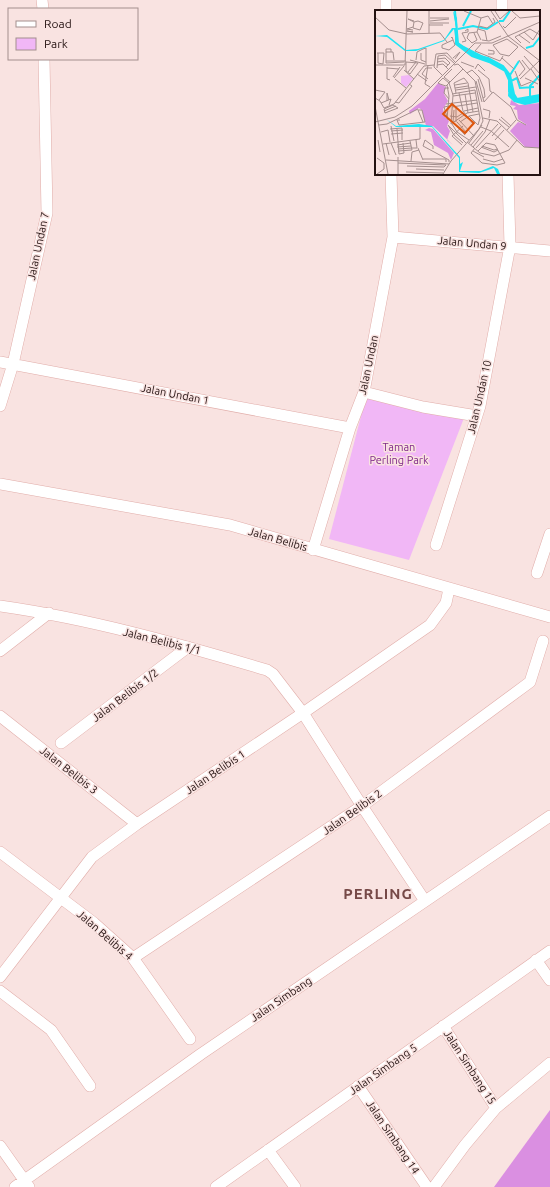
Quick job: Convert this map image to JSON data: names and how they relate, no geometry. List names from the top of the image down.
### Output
{
  "streets": {
    "street": [
      "Jalan Undan 9",
      "Jalan Undan 7",
      "Jalan Undan",
      "Jalan Undan 1",
      "Jalan Undan 10",
      "Jalan Belibis",
      "Jalan Belibis 1/1",
      "Jalan Belibis 1/2",
      "Jalan Belibis 3",
      "Jalan Belibis 1",
      "Jalan Belibis 2",
      "Jalan Belibis 4",
      "Jalan Simbang",
      "Jalan Simbang 15",
      "Jalan Simbang 5",
      "Jalan Simbang 14"
    ]
  },
  "crossings": [
    ["Jalan Undan 9", "Jalan Undan"],
    ["Jalan Undan 9", "Jalan Undan 10"],
    ["Jalan Undan 7", "Jalan Undan 1"],
    ["Jalan Undan", "Jalan Undan 1"],
    ["Jalan Undan", "Jalan Belibis"],
    ["Jalan Belibis", "Jalan Belibis 1"],
    ["Jalan Belibis 1/1", "Jalan Belibis 1/2"],
    ["Jalan Belibis 1/1", "Jalan Belibis 1"],
    ["Jalan Belibis 1/1", "Jalan Belibis 2"],
    ["Jalan Belibis 1/1", "Jalan Simbang"],
    ["Jalan Belibis 3", "Jalan Belibis 1"],
    ["Jalan Belibis 1", "Jalan Belibis 4"],
    ["Jalan Belibis 2", "Jalan Belibis 4"],
    ["Jalan Simbang 15", "Jalan Simbang 5"],
    ["Jalan Simbang 5", "Jalan Simbang 14"]
  ],
  "districts": ["PERLING"],
  "parks": ["Taman Perling Park"],
  "legend": ["Road", "Park"]
}
